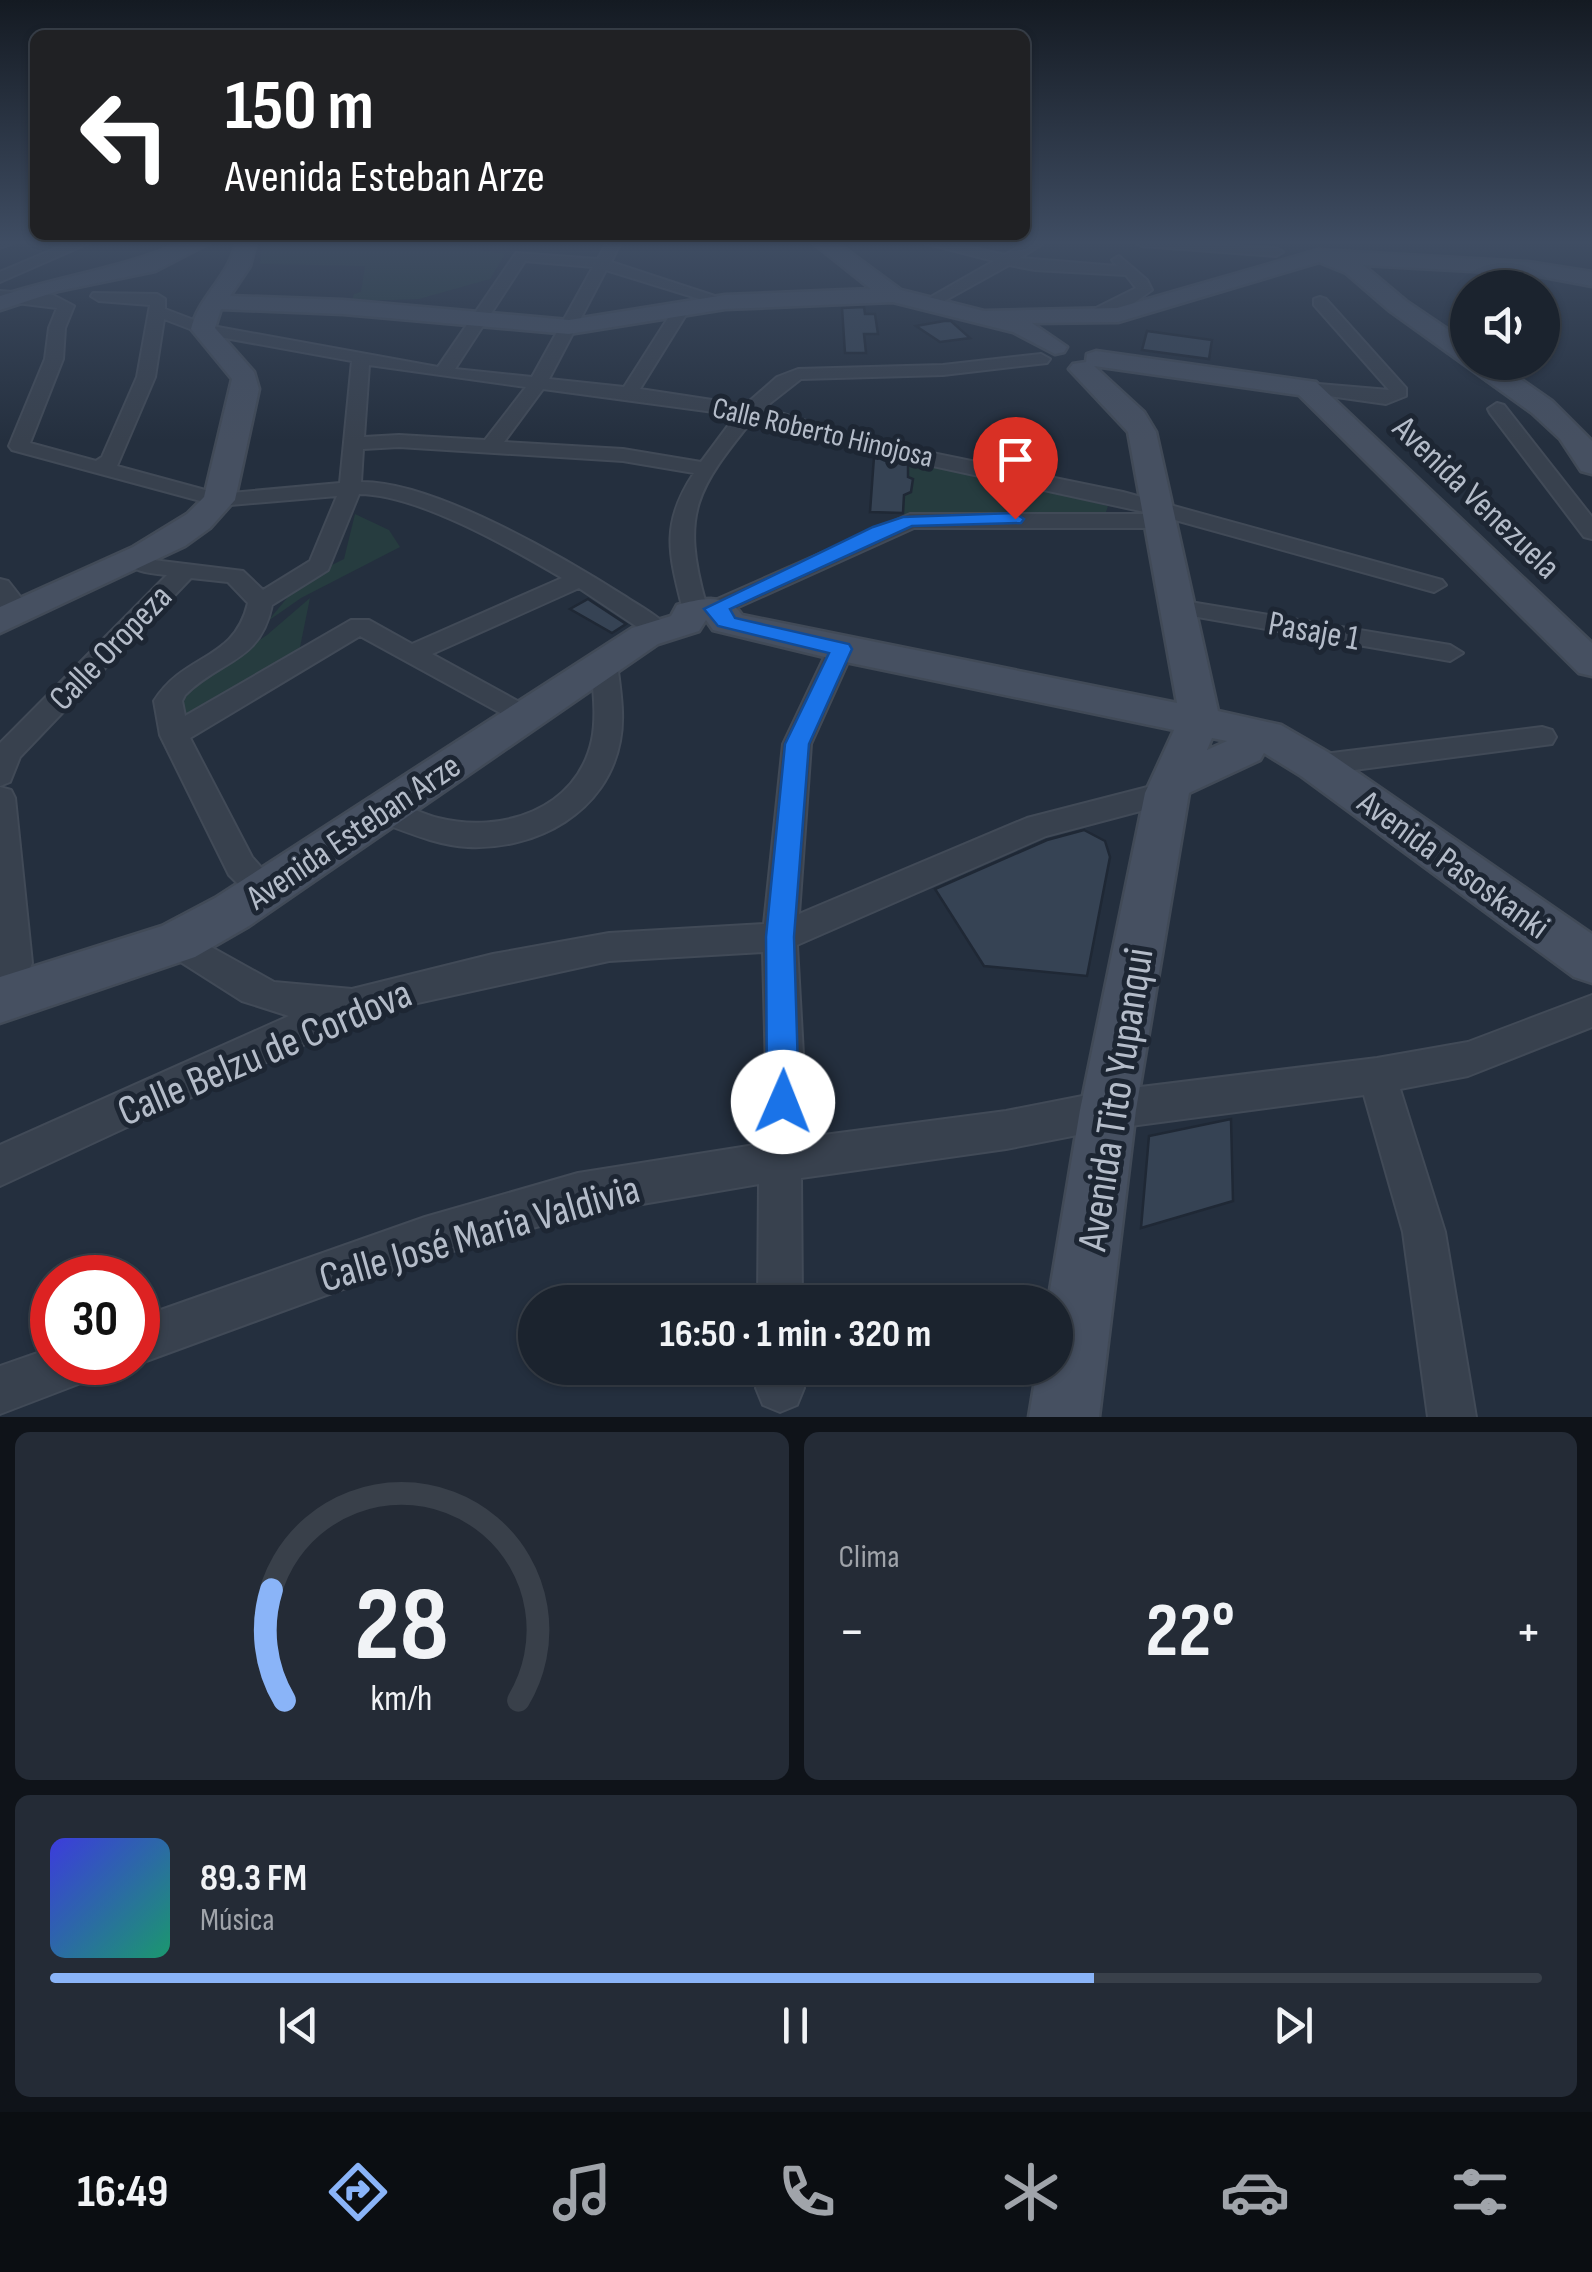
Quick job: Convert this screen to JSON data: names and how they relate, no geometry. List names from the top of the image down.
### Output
{
  "streets": {
    "main road": [
      "Avenida Venezuela",
      "Avenida Esteban Arze",
      "Avenida Pasoskanki",
      "Avenida Tito Yupanqui"
    ],
    "street": [
      "Calle Roberto Hinojosa",
      "Pasaje 1",
      "Calle Oropeza",
      "Calle Belzu de Cordova",
      "Calle José Maria Valdivia"
    ]
  },
  "crossings": [
    ["Calle Belzu de Cordova", "Avenida Tito Yupanqui"],
    ["Avenida Tito Yupanqui", "Calle José Maria Valdivia"]
  ],
  "page": {
    "turn": ["150 m", "Avenida Esteban Arze"],
    "limit": "30",
    "trip": "16:50 · 1 min · 320 m",
    "tile": "Clima",
    "heat": ["−", "22°", "+"],
    "song": ["89.3 FM", "Música"],
    "tabs": "16:49",
    "gauge": ["28", "km/h"]
  }
}
